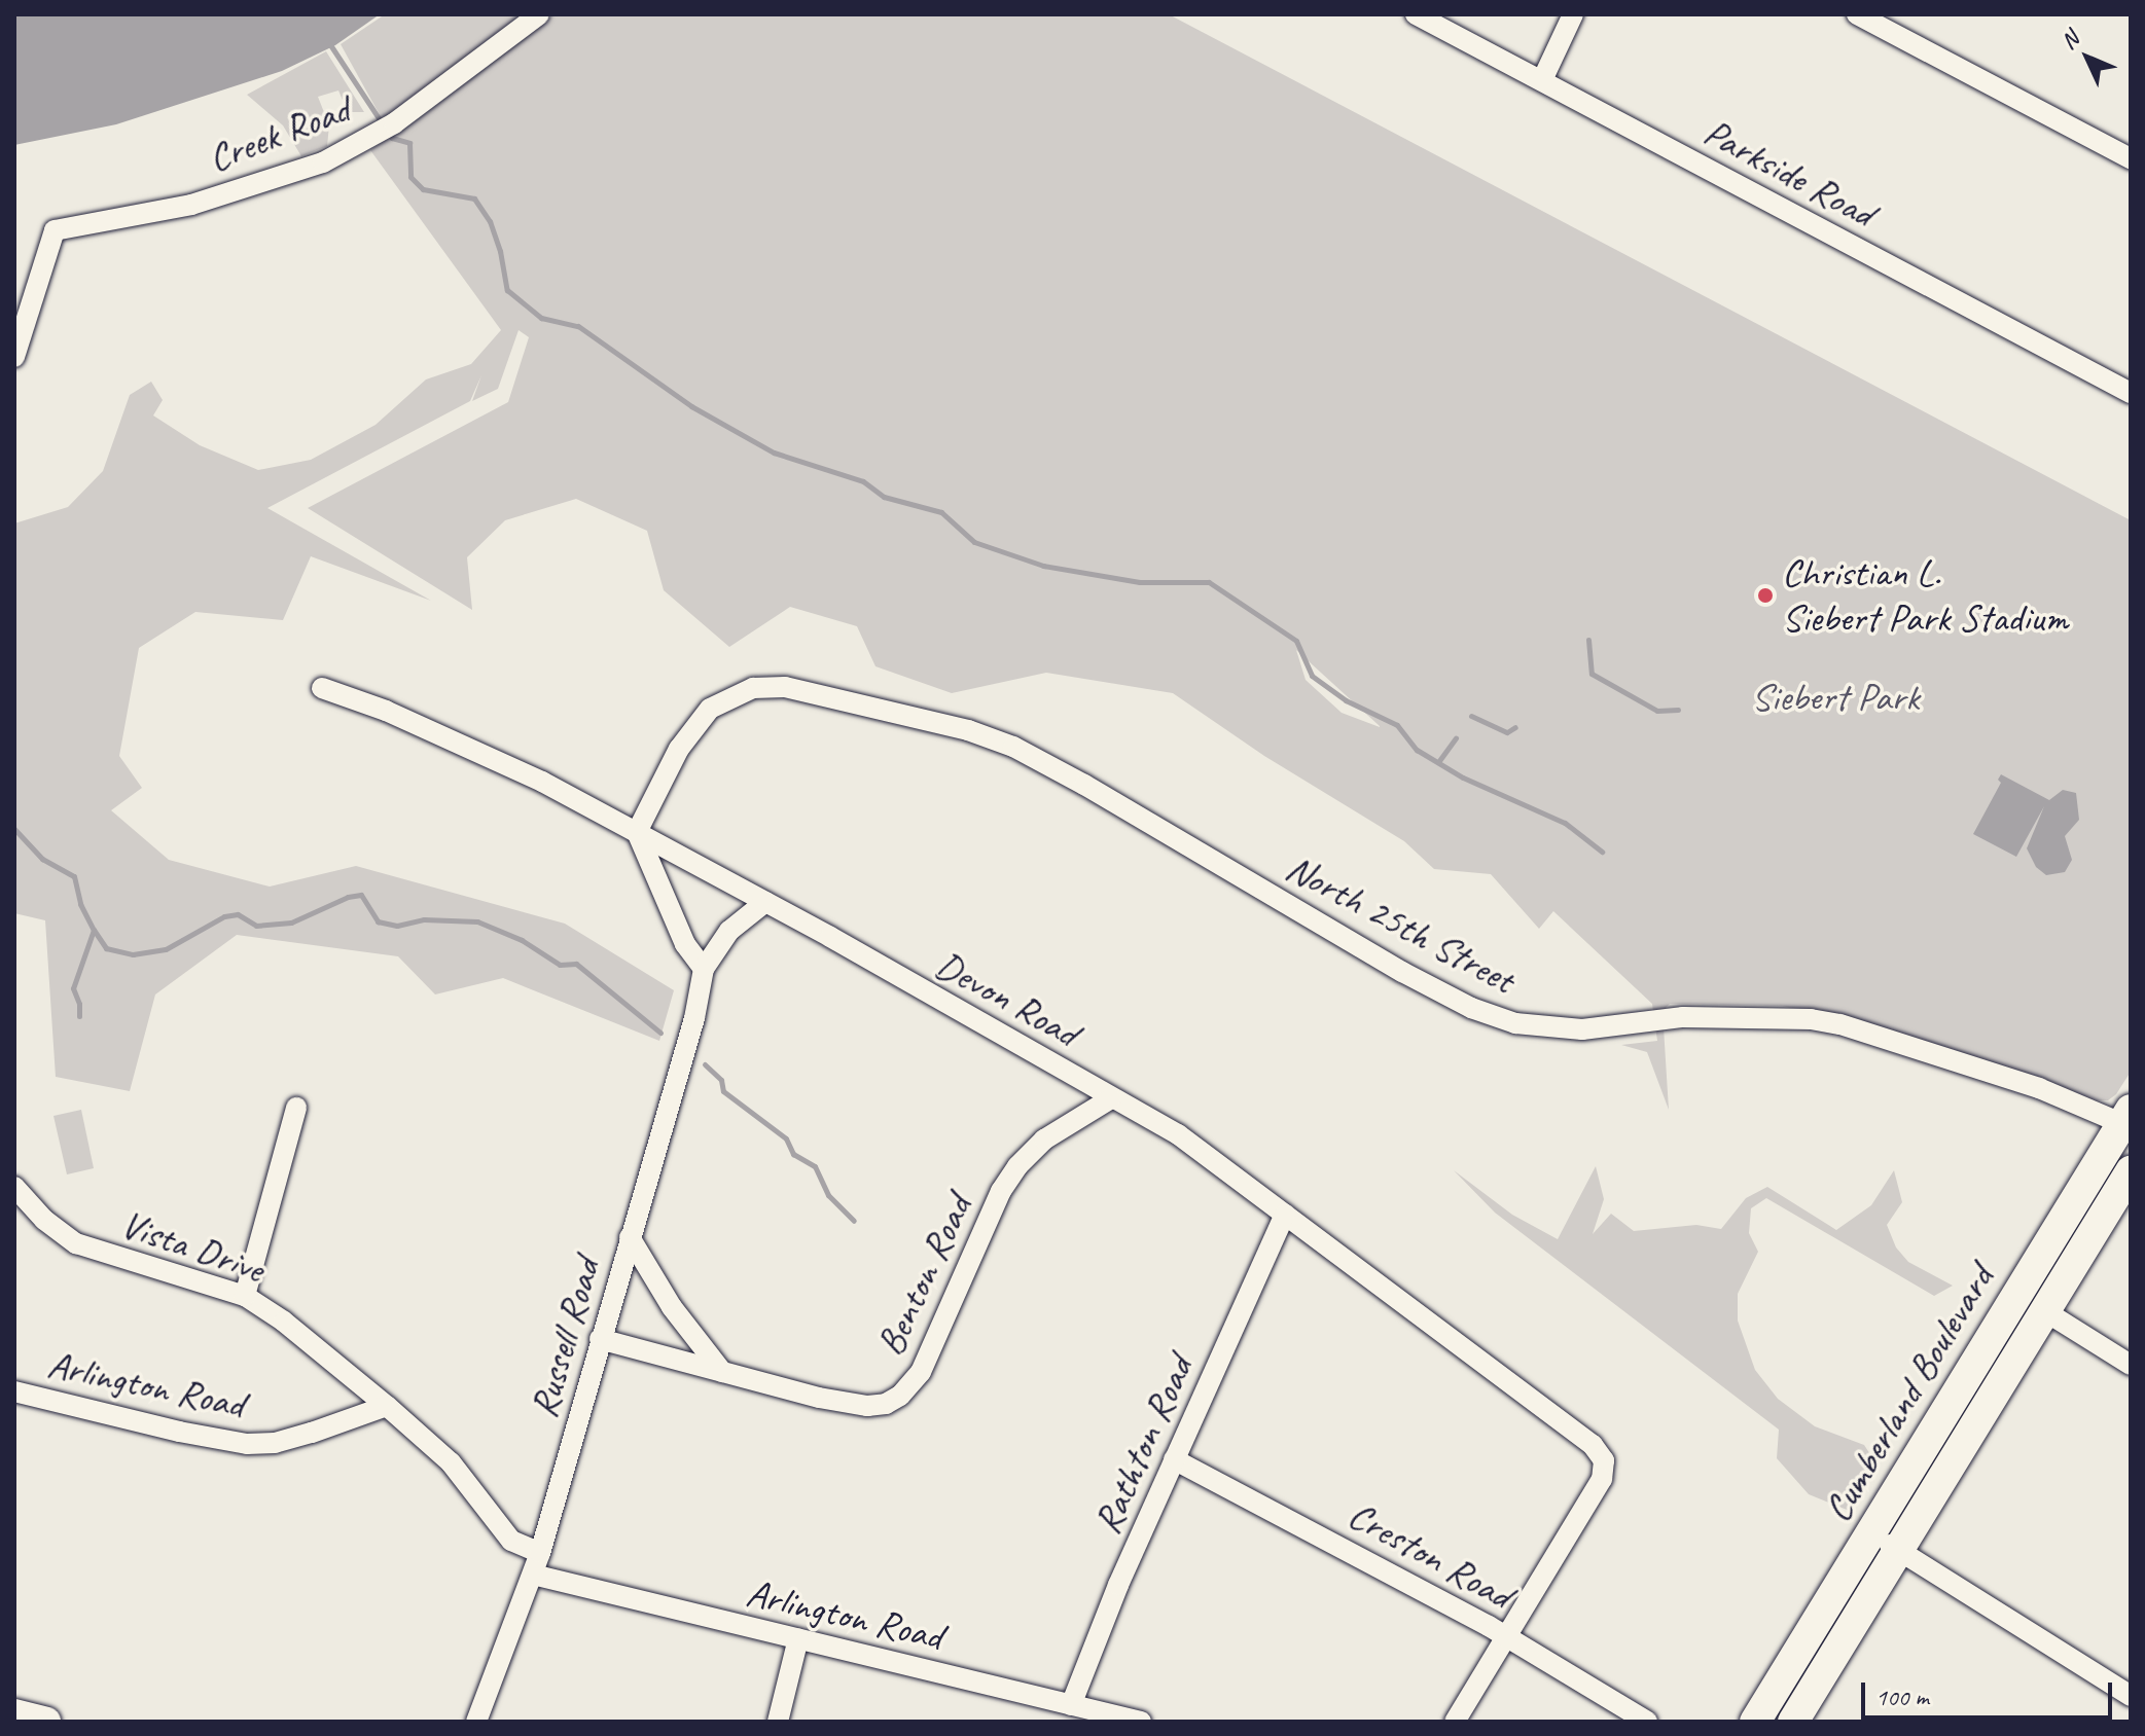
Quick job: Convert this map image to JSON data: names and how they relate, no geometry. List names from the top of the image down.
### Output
{
  "streets": {
    "main road": ["Cumberland Boulevard"],
    "street": [
      "Creek Road",
      "Parkside Road",
      "North 25th Street",
      "Devon Road",
      "Vista Drive",
      "Benton Road",
      "Russell Road",
      "Arlington Road",
      "Rathton Road",
      "Creston Road"
    ]
  },
  "crossings": [
    ["North 25th Street", "Devon Road"],
    ["North 25th Street", "Cumberland Boulevard"],
    ["Devon Road", "Benton Road"],
    ["Devon Road", "Russell Road"],
    ["Devon Road", "Rathton Road"],
    ["Devon Road", "Creston Road"],
    ["Vista Drive", "Arlington Road"],
    ["Benton Road", "Russell Road"],
    ["Russell Road", "Arlington Road"],
    ["Arlington Road", "Rathton Road"],
    ["Rathton Road", "Creston Road"]
  ],
  "parks": ["Siebert Park"],
  "places": ["Christian L. Siebert Park Stadium"],
  "scale_bar": "100 m",
  "north": "top left"
}
